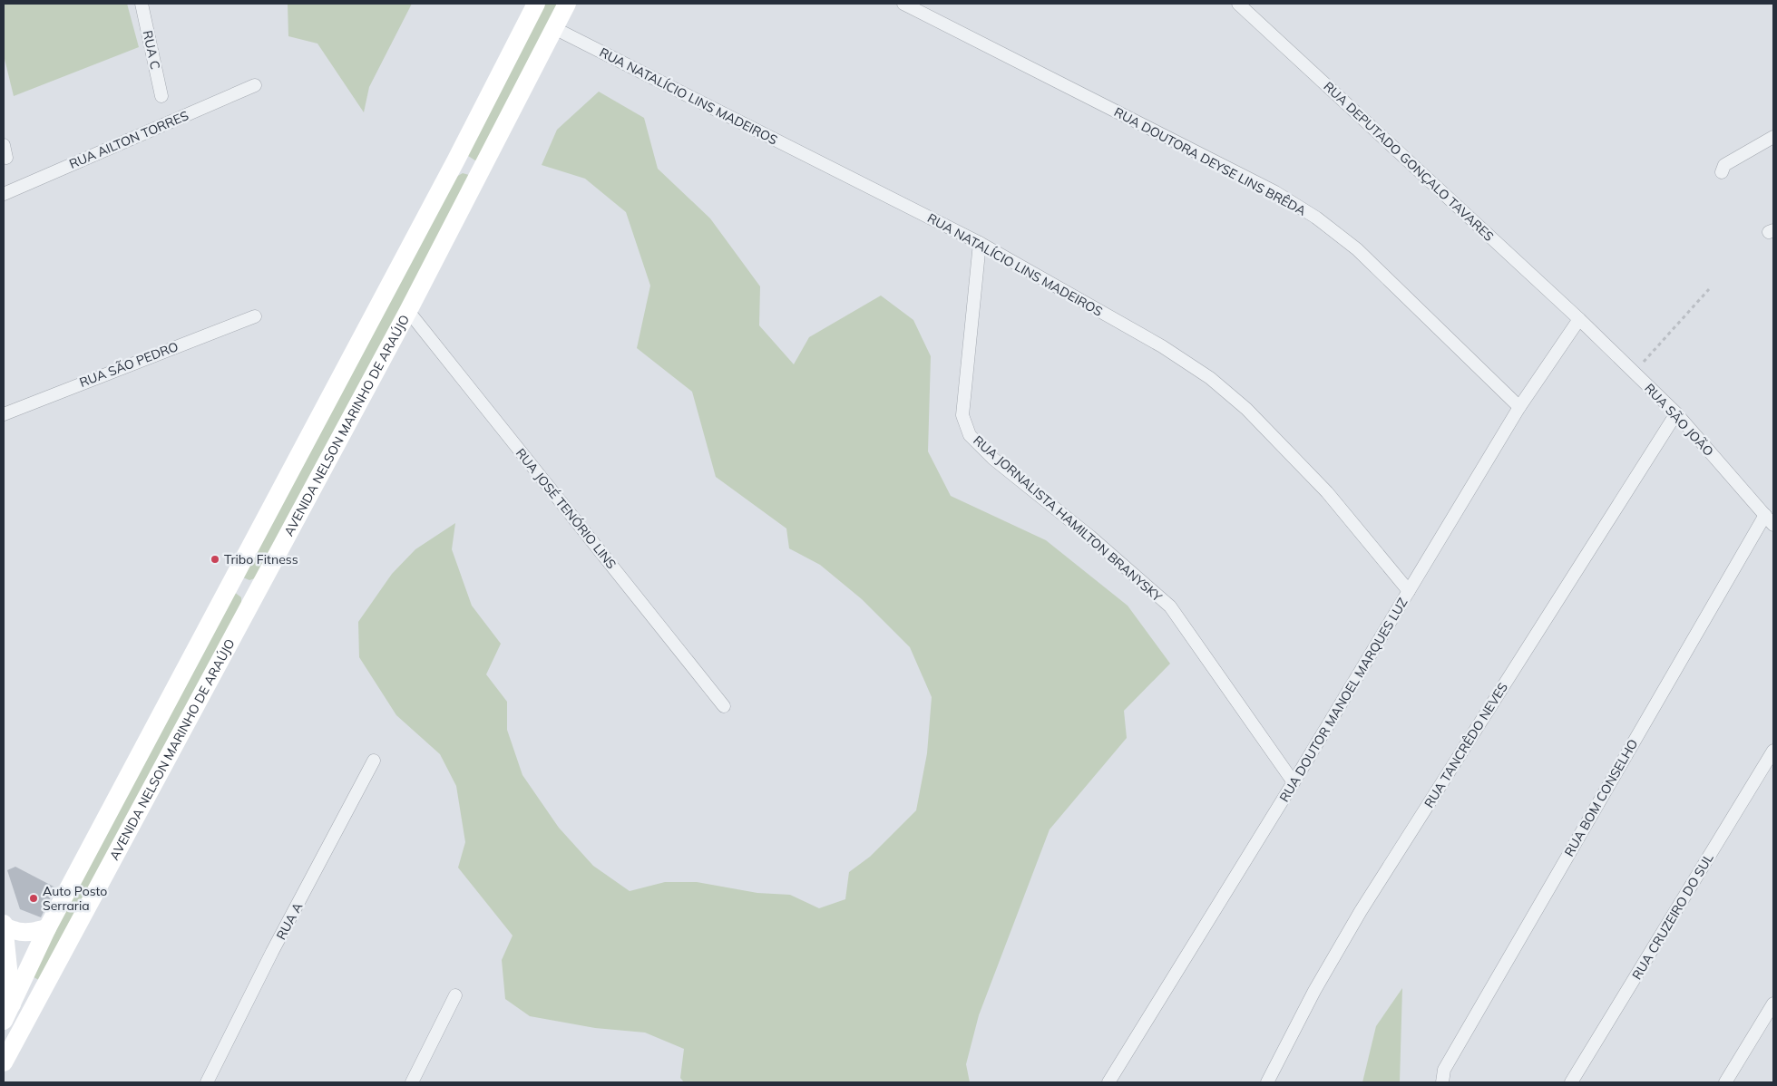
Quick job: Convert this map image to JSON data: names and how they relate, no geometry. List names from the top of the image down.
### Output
{
  "streets": {
    "main road": ["AVENIDA NELSON MARINHO DE ARAÚJO"],
    "street": [
      "RUA C",
      "RUA NATALÍCIO LINS MADEIROS",
      "RUA AILTON TORRES",
      "RUA DOUTORA DEYSE LINS BRÊDA",
      "RUA DEPUTADO GONÇALO TAVARES",
      "RUA SÃO PEDRO",
      "RUA SÃO JOÃO",
      "RUA JOSÉ TENÓRIO LINS",
      "RUA JORNALISTA HAMILTON BRANYSKY",
      "RUA DOUTOR MANOEL MARQUES LUZ",
      "RUA TANCRÊDO NEVES",
      "RUA BOM CONSELHO",
      "RUA CRUZEIRO DO SUL",
      "RUA A"
    ]
  },
  "crossings": [
    ["RUA NATALÍCIO LINS MADEIROS", "AVENIDA NELSON MARINHO DE ARAÚJO"],
    ["RUA NATALÍCIO LINS MADEIROS", "RUA JORNALISTA HAMILTON BRANYSKY"],
    ["RUA NATALÍCIO LINS MADEIROS", "RUA DOUTOR MANOEL MARQUES LUZ"],
    ["RUA DOUTORA DEYSE LINS BRÊDA", "RUA DOUTOR MANOEL MARQUES LUZ"],
    ["RUA DEPUTADO GONÇALO TAVARES", "RUA SÃO JOÃO"],
    ["RUA DEPUTADO GONÇALO TAVARES", "RUA DOUTOR MANOEL MARQUES LUZ"],
    ["RUA SÃO JOÃO", "RUA DOUTOR MANOEL MARQUES LUZ"],
    ["RUA SÃO JOÃO", "RUA TANCRÊDO NEVES"],
    ["RUA SÃO JOÃO", "RUA BOM CONSELHO"],
    ["AVENIDA NELSON MARINHO DE ARAÚJO", "RUA JOSÉ TENÓRIO LINS"],
    ["RUA JORNALISTA HAMILTON BRANYSKY", "RUA DOUTOR MANOEL MARQUES LUZ"]
  ],
  "places": ["Tribo Fitness", "Auto Posto Serraria"]
}
